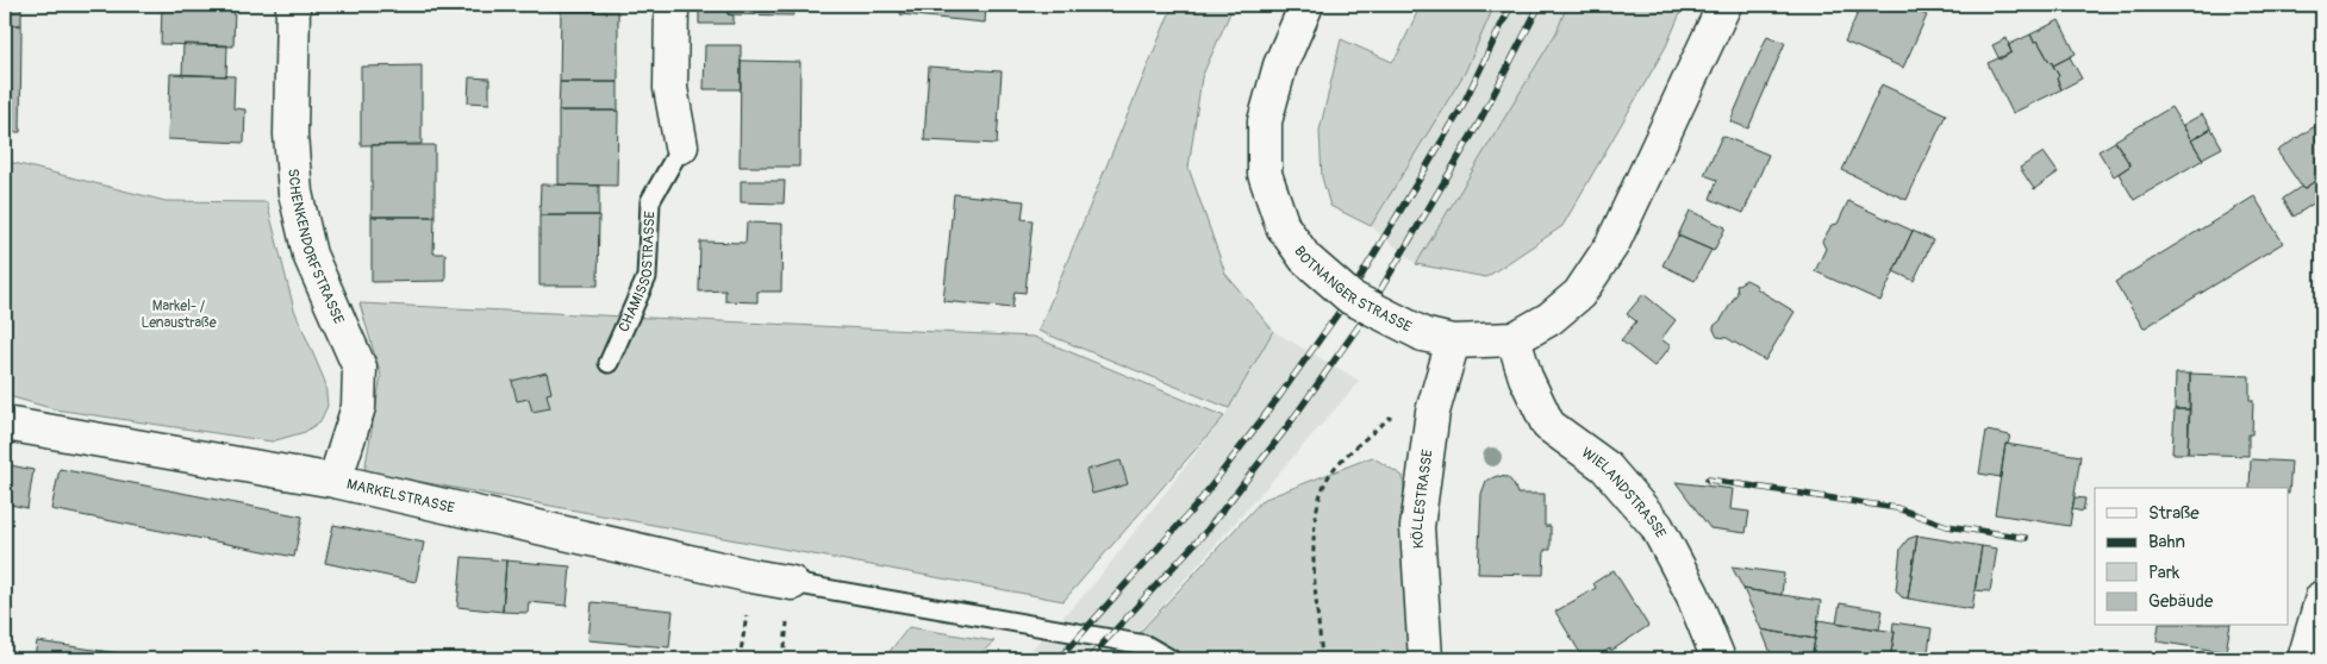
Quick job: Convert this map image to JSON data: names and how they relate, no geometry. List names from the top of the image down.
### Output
{
  "streets": {
    "street": [
      "SCHENKENDORFSTRASSE",
      "CHAMISSOSTRASSE",
      "BOTNANGER STRASSE",
      "WIELANDSTRASSE",
      "MARKELSTRASSE",
      "KÖLLESTRASSE"
    ]
  },
  "crossings": [
    ["SCHENKENDORFSTRASSE", "MARKELSTRASSE"],
    ["BOTNANGER STRASSE", "WIELANDSTRASSE"],
    ["BOTNANGER STRASSE", "KÖLLESTRASSE"]
  ],
  "parks": ["Markel- / Lenaustraße"],
  "legend": [
    "Straße",
    "Bahn",
    "Park",
    "Gebäude"
  ]
}
